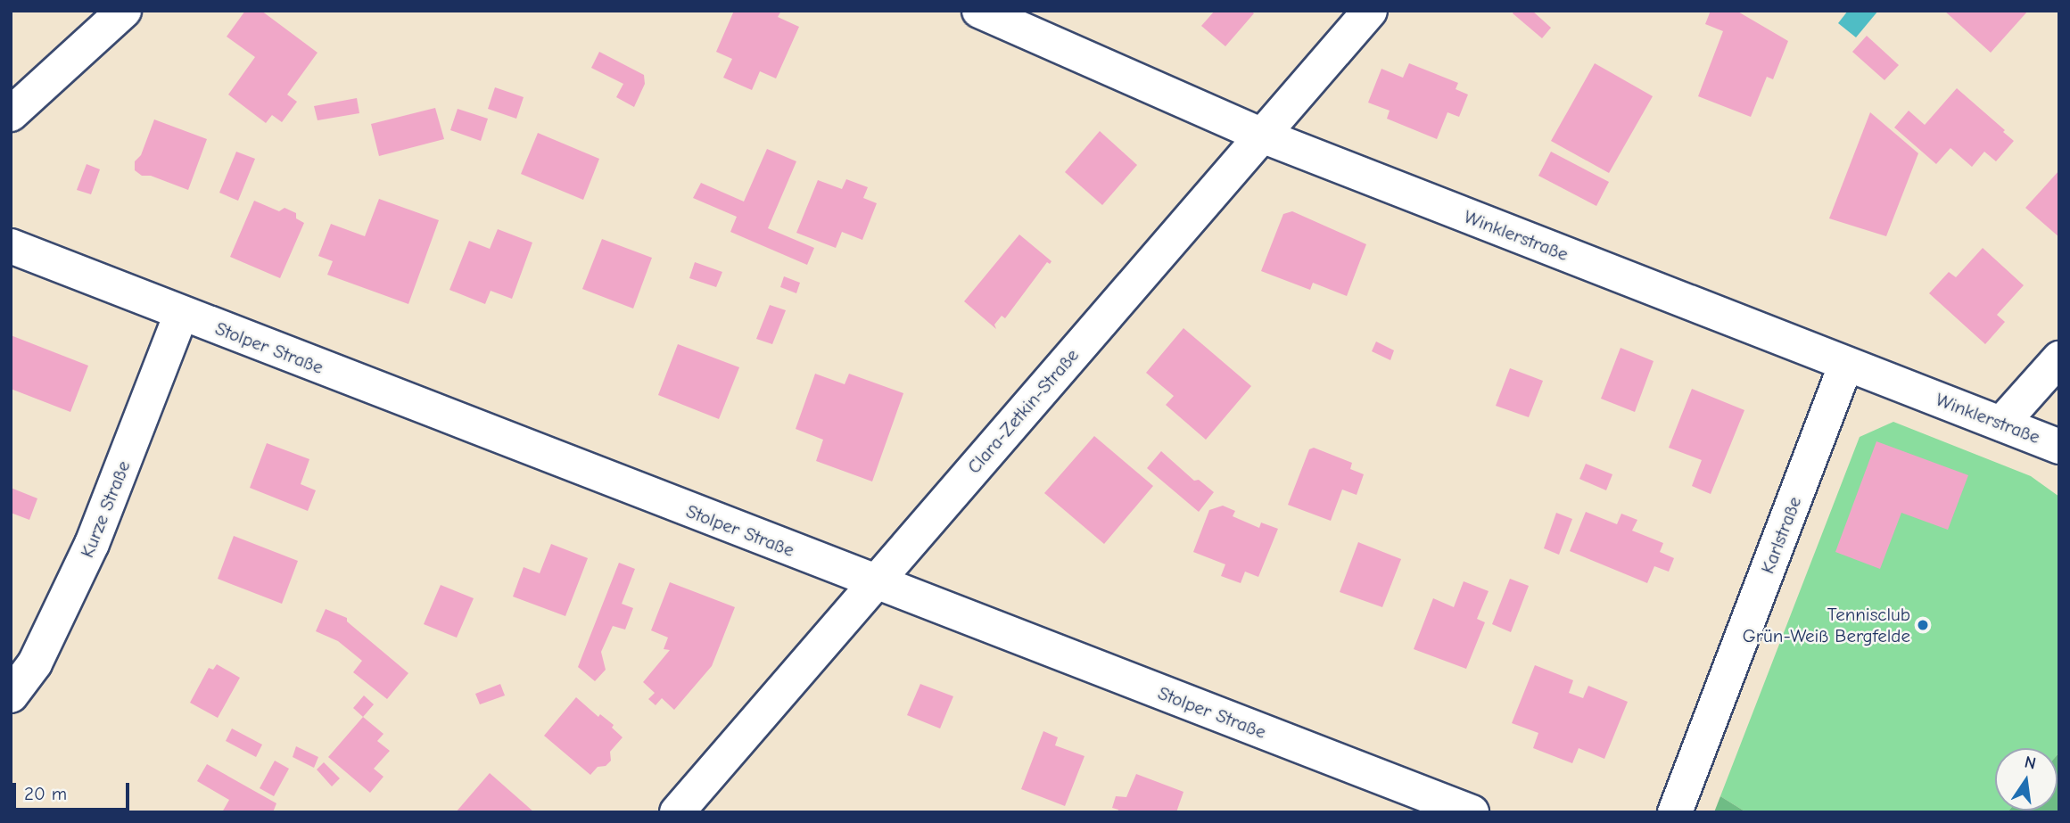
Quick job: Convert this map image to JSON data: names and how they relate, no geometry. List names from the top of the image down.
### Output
{
  "streets": {
    "street": [
      "Winklerstraße",
      "Stolper Straße",
      "Clara-Zetkin-Straße",
      "Kurze Straße",
      "Karlstraße"
    ]
  },
  "crossings": [
    ["Winklerstraße", "Clara-Zetkin-Straße"],
    ["Winklerstraße", "Karlstraße"],
    ["Stolper Straße", "Clara-Zetkin-Straße"],
    ["Stolper Straße", "Kurze Straße"]
  ],
  "places": ["Tennisclub Grün-Weiß Bergfelde"],
  "scale_bar": "20 m",
  "north": "top"
}
